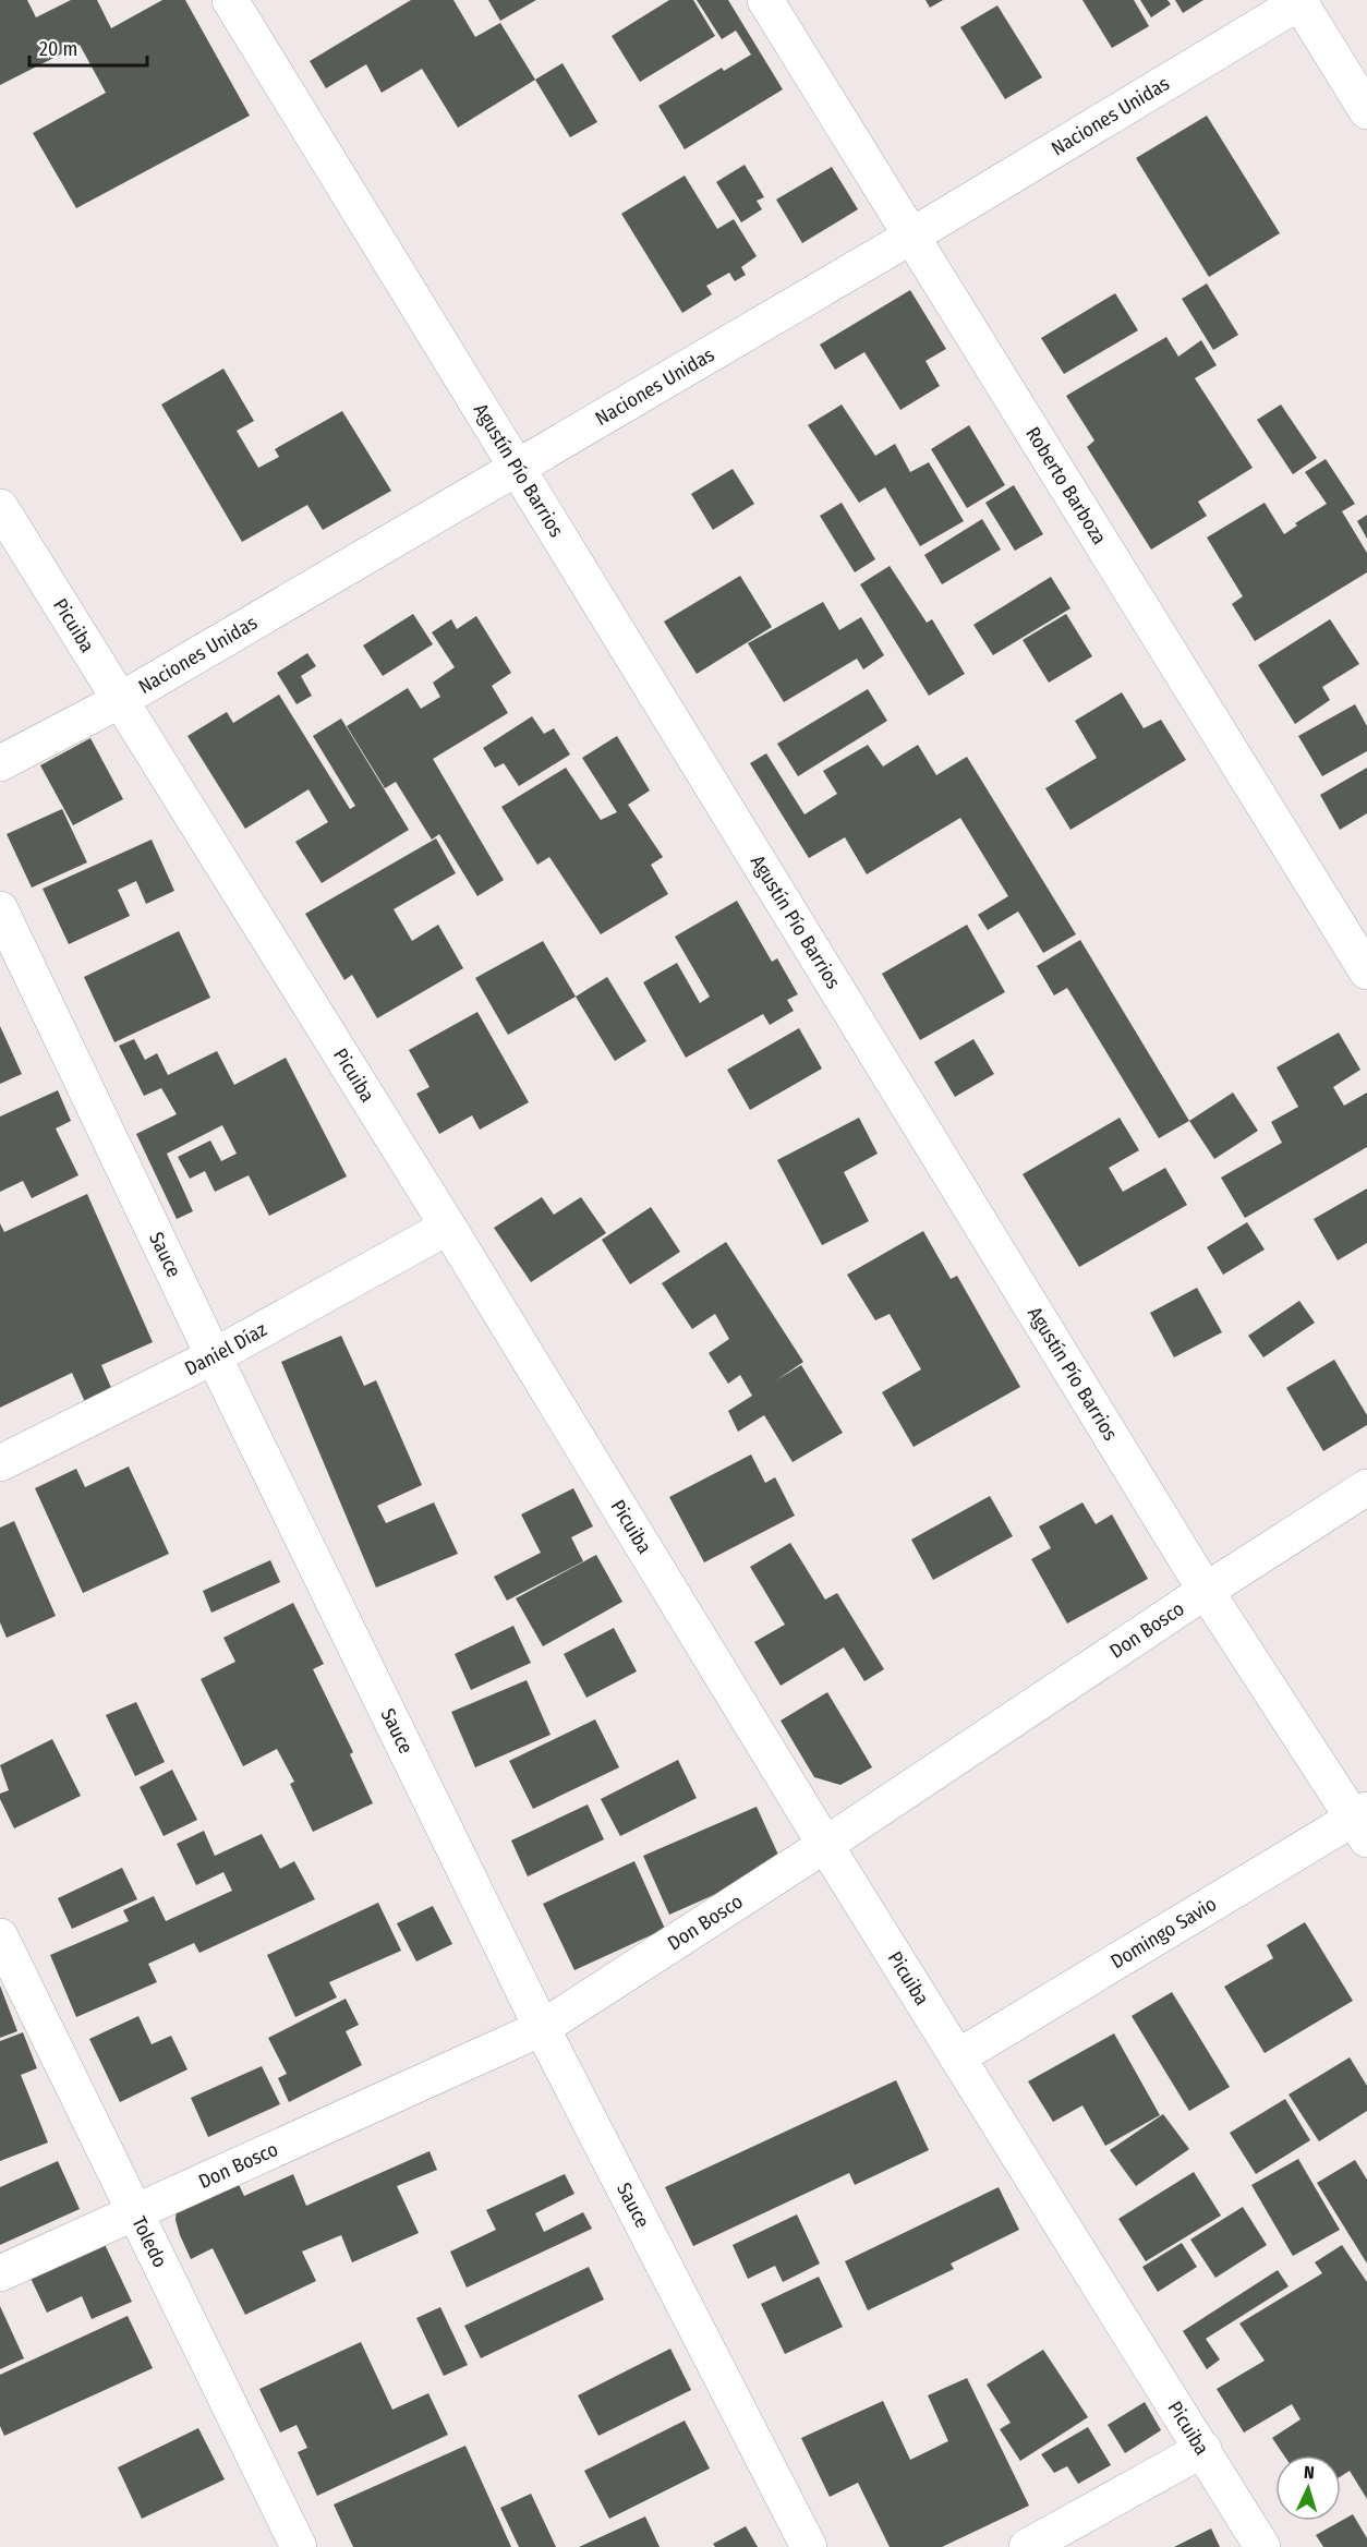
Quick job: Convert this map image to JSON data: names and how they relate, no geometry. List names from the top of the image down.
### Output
{
  "streets": {
    "street": [
      "Naciones Unidas",
      "Agustín Pío Barrios",
      "Roberto Barboza",
      "Picuiba",
      "Sauce",
      "Daniel Díaz",
      "Don Bosco",
      "Domingo Savio",
      "Toledo"
    ]
  },
  "crossings": [
    ["Naciones Unidas", "Agustín Pío Barrios"],
    ["Naciones Unidas", "Roberto Barboza"],
    ["Naciones Unidas", "Picuiba"],
    ["Agustín Pío Barrios", "Don Bosco"],
    ["Agustín Pío Barrios", "Domingo Savio"],
    ["Picuiba", "Daniel Díaz"],
    ["Picuiba", "Don Bosco"],
    ["Picuiba", "Domingo Savio"],
    ["Sauce", "Daniel Díaz"],
    ["Sauce", "Don Bosco"],
    ["Don Bosco", "Toledo"]
  ],
  "scale_bar": "20 m",
  "north": "top"
}
